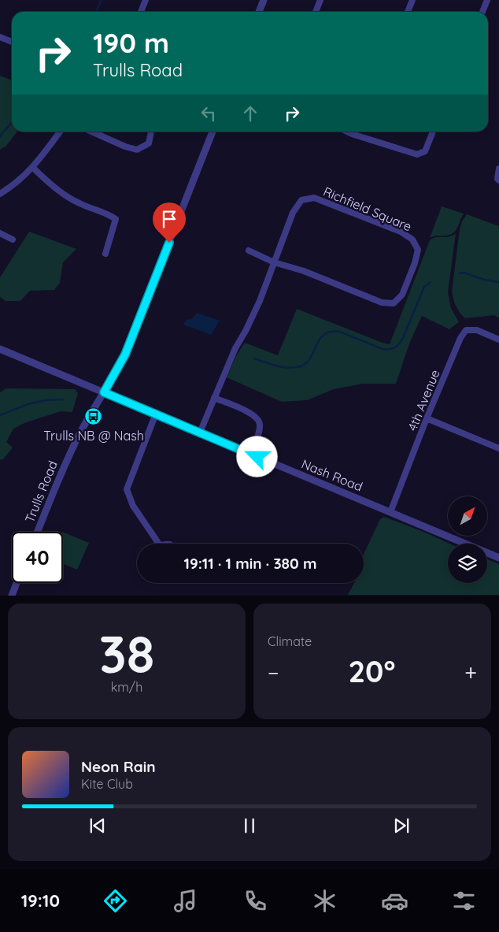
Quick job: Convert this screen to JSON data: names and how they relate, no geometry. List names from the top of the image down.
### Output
{
  "streets": {
    "street": [
      "Richfield Square",
      "4th Avenue",
      "Nash Road",
      "Trulls Road"
    ]
  },
  "crossings": [
    ["Richfield Square", "Nash Road"],
    ["4th Avenue", "Nash Road"],
    ["Nash Road", "Trulls Road"]
  ],
  "places": {
    "bus stop": ["Trulls NB @ Nash"]
  },
  "north": "top right",
  "page": {
    "turn": ["190 m", "Trulls Road"],
    "limit": "40",
    "trip": "19:11 · 1 min · 380 m",
    "tile": [
      ["38", "km/h"],
      "Climate"
    ],
    "heat": ["−", "20°", "+"],
    "song": ["Neon Rain", "Kite Club"],
    "tabs": "19:10"
  }
}
